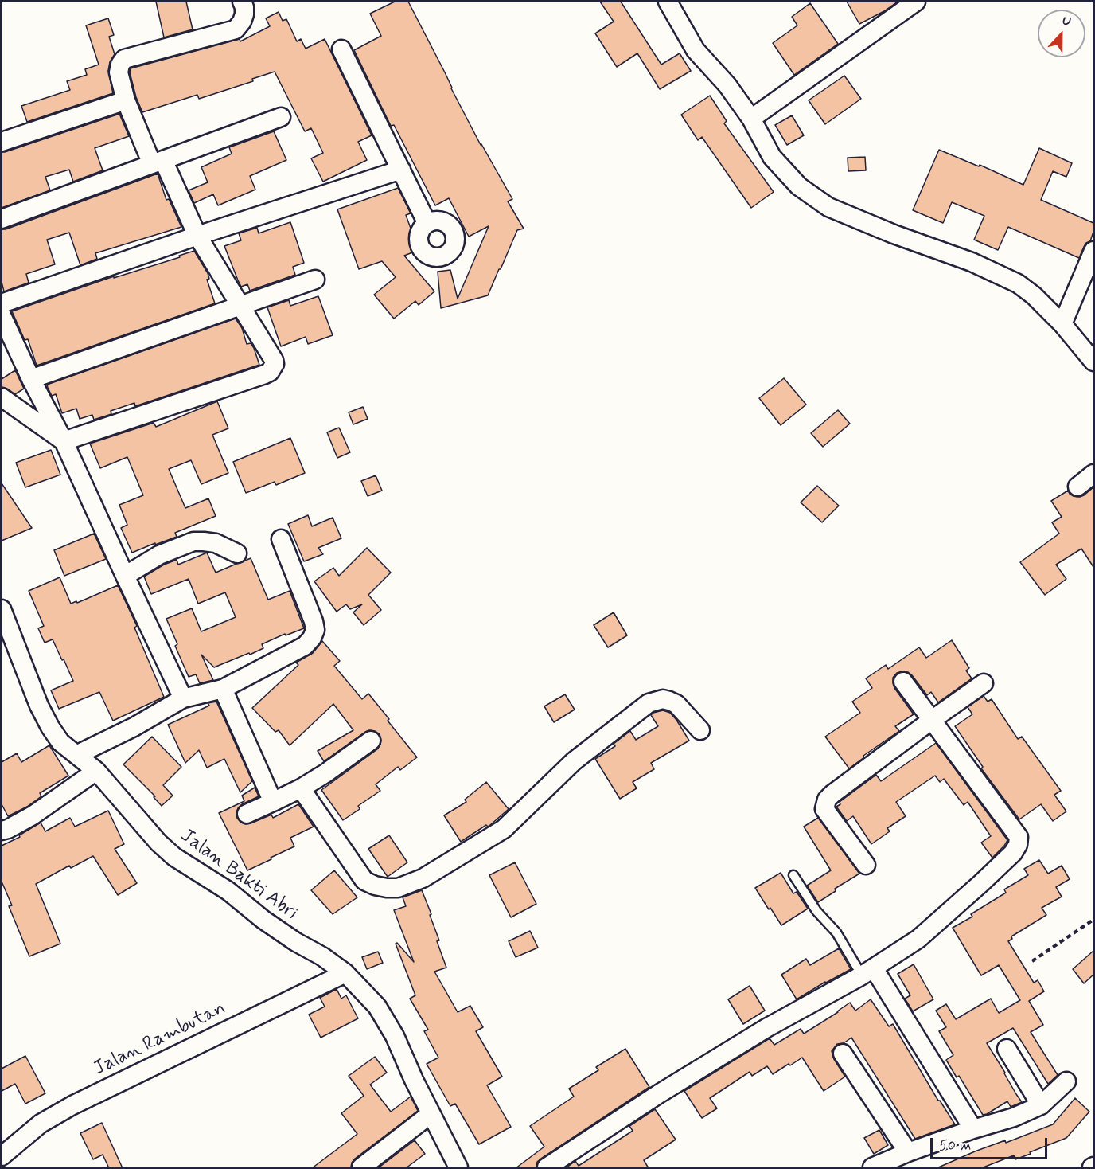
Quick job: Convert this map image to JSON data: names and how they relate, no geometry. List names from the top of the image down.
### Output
{
  "streets": {
    "street": ["Jalan Bakti Abri", "Jalan Rambutan"]
  },
  "crossings": [
    ["Jalan Bakti Abri", "Jalan Rambutan"]
  ],
  "scale_bar": "50 m",
  "north": "top"
}
